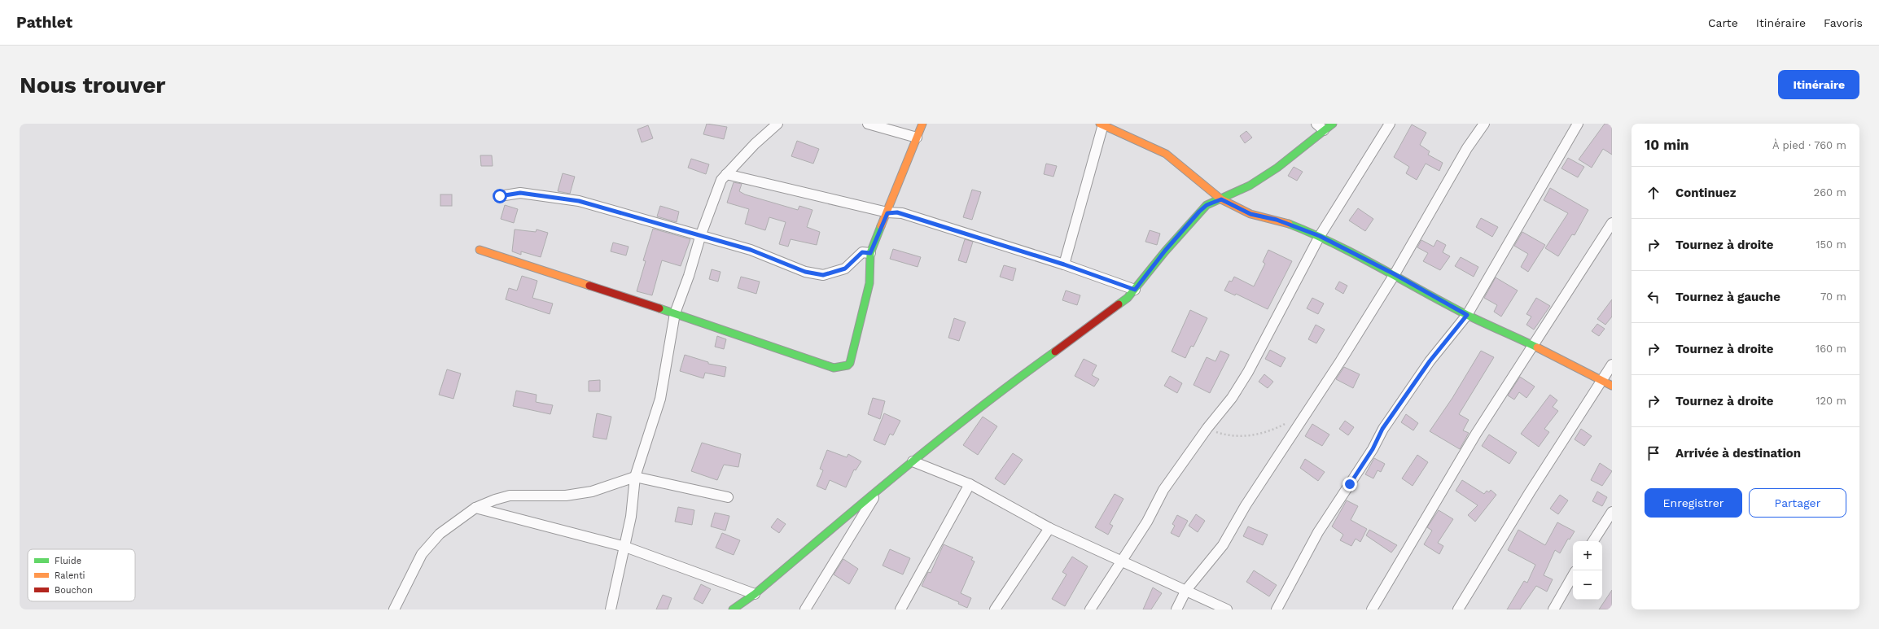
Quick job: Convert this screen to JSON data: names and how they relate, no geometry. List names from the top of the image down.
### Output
{
  "legend": ["Fluide", "Ralenti", "Bouchon"],
  "page": {
    "header": "Pathlet",
    "nav": ["Carte", "Itinéraire", "Favoris"],
    "buttons": [
      "Itinéraire",
      ["Enregistrer", "Partager"]
    ],
    "title": "Nous trouver",
    "heading": ["10 min", "À pied · 760 m"],
    "list": [
      ["Continuez", "260 m"],
      ["Tournez à droite", "150 m"],
      ["Tournez à gauche", "70 m"],
      ["Tournez à droite", "160 m"],
      ["Tournez à droite", "120 m"],
      "Arrivée à destination"
    ],
    "map_buttons": ["+", "−"]
  }
}
